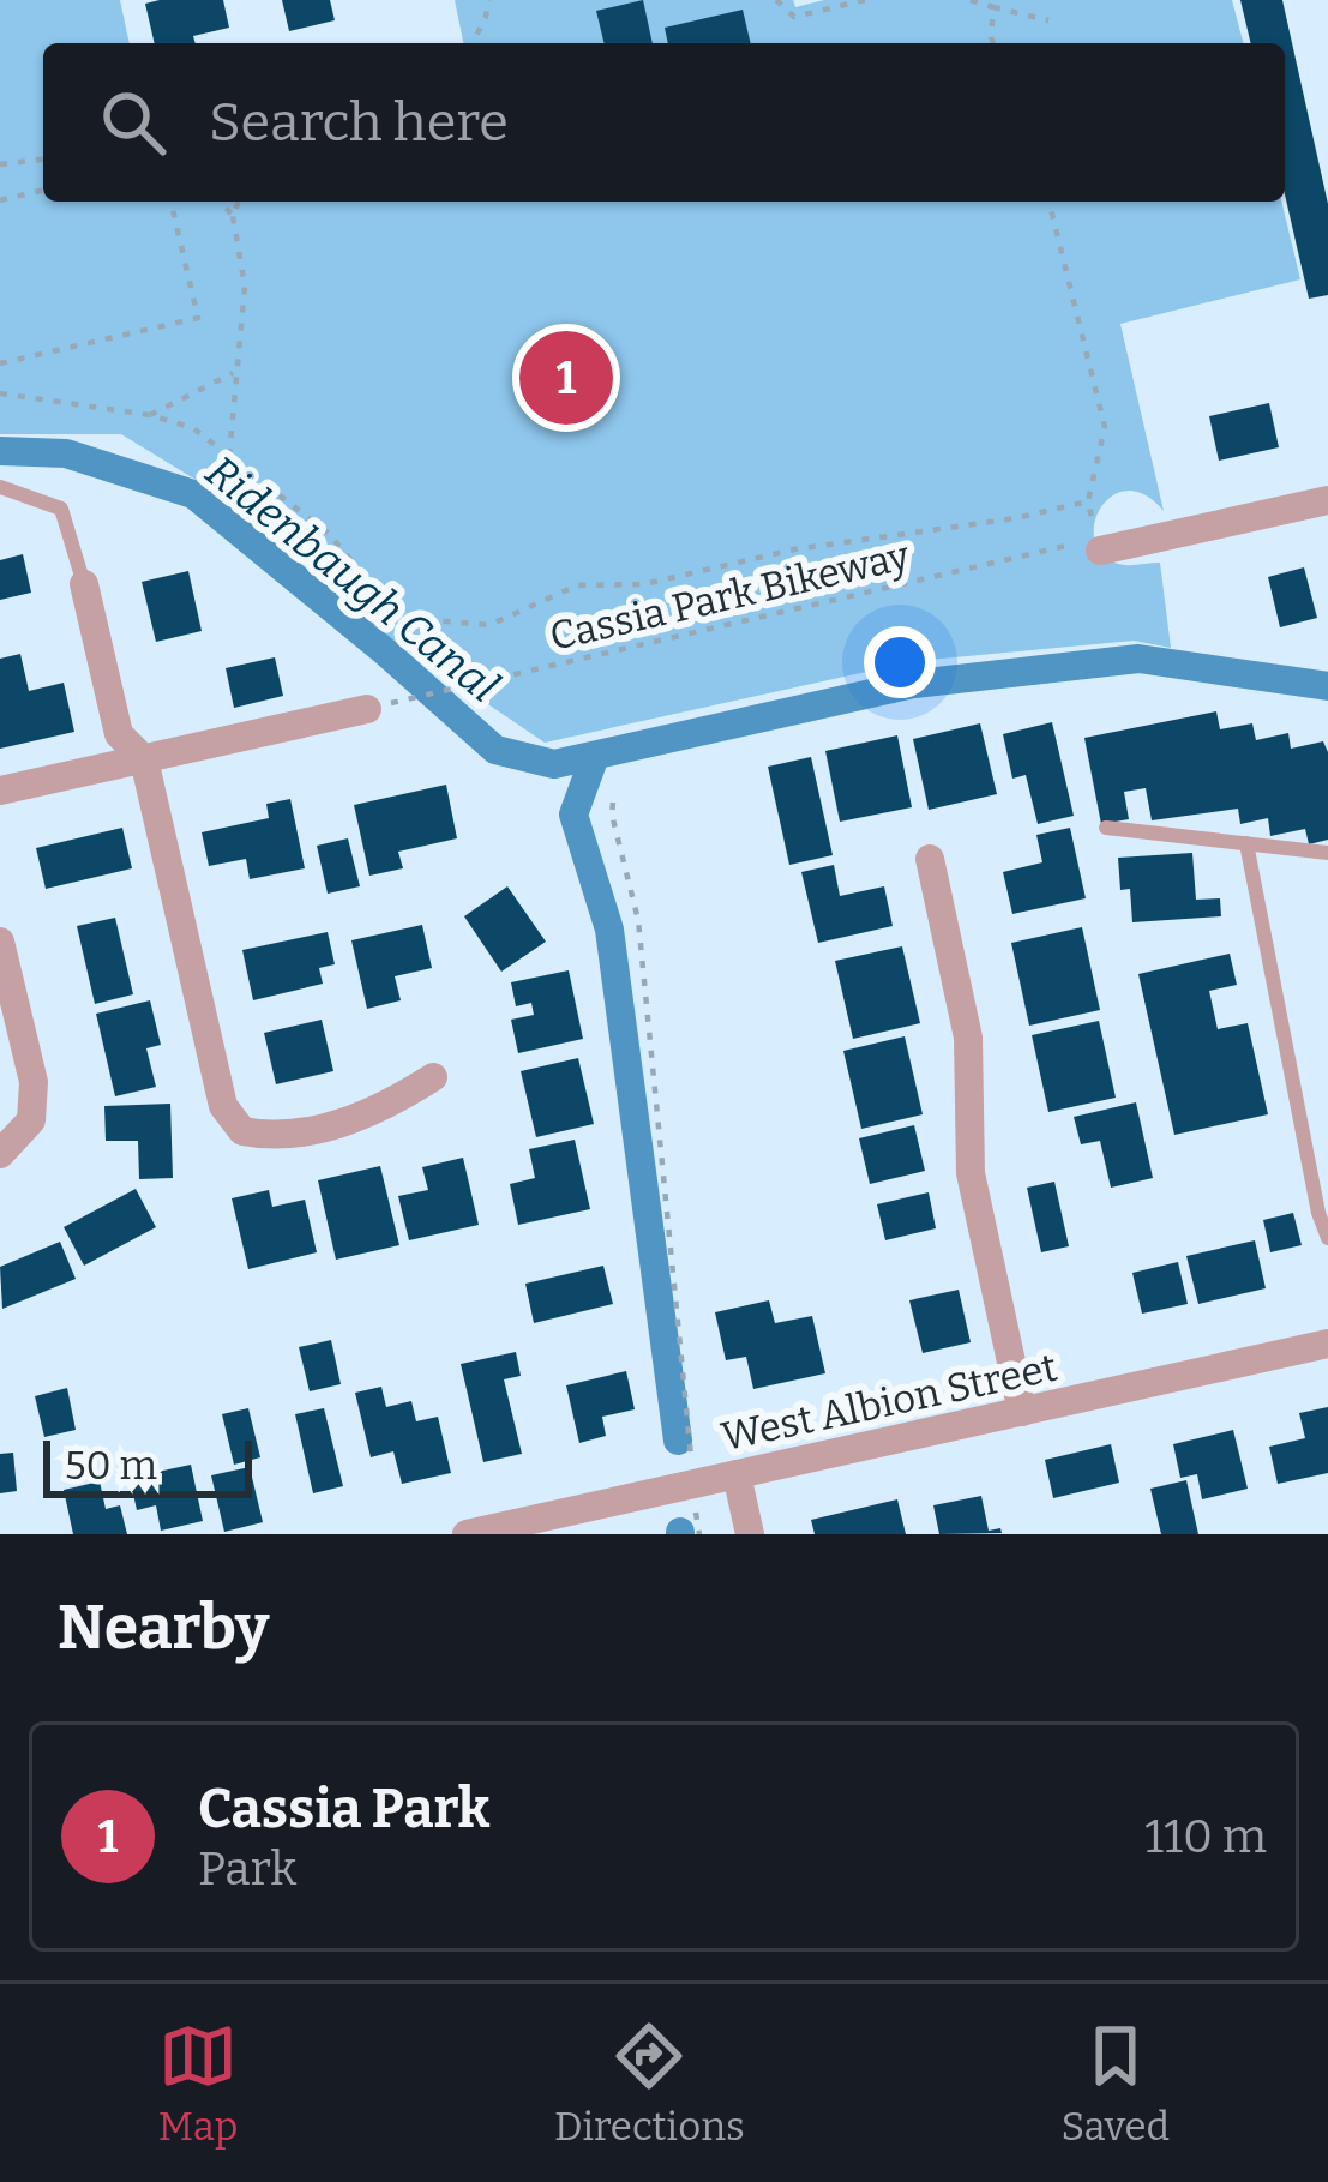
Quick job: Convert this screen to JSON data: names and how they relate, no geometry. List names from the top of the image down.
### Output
{
  "streets": {
    "street": ["West Albion Street"],
    "path": ["Cassia Park Bikeway"]
  },
  "water": ["Ridenbaugh Canal"],
  "scale_bar": "50 m",
  "page": {
    "search": "Search here",
    "pins": "1",
    "scale": "50 m",
    "heading": "Nearby",
    "list": [
      {
        "mark": "1",
        "name": "Cassia Park",
        "note": "Park",
        "value": "110 m"
      }
    ],
    "nav": ["Map", "Directions", "Saved"]
  }
}
